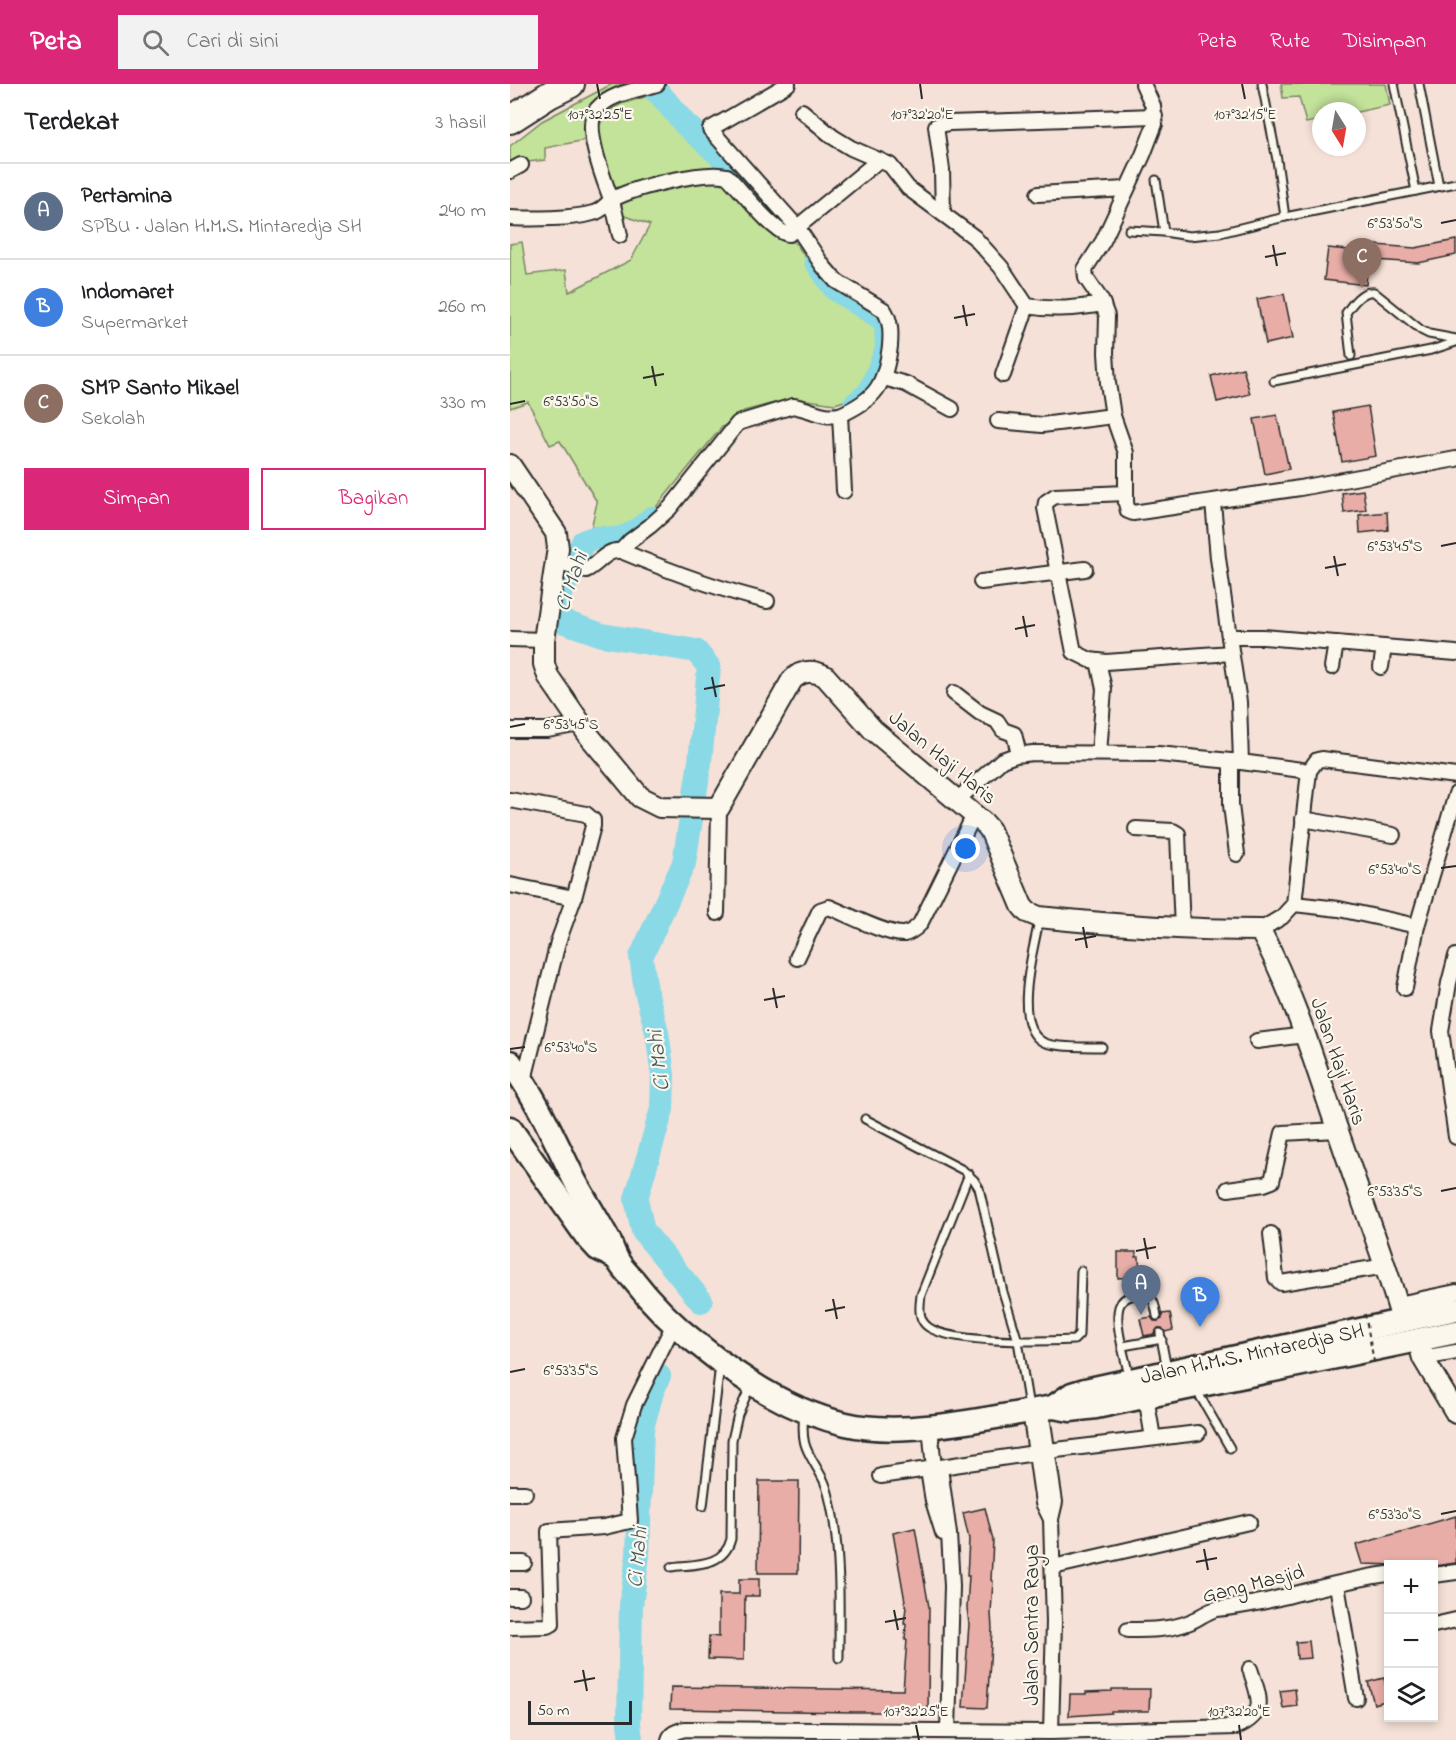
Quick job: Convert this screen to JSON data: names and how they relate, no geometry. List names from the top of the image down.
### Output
{
  "streets": {
    "main road": ["Jalan H.M.S. Mintaredja SH"],
    "street": ["Jalan Haji Haris", "Gang Masjid", "Jalan Sentra Raya"]
  },
  "crossings": [
    ["Jalan Haji Haris", "Jalan H.M.S. Mintaredja SH"],
    ["Jalan H.M.S. Mintaredja SH", "Jalan Sentra Raya"]
  ],
  "water": ["Ci Mahi"],
  "scale_bar": "50 m",
  "north": "bottom",
  "page": {
    "header": "Peta",
    "search": "Cari di sini",
    "nav": ["Peta", "Rute", "Disimpan"],
    "heading": ["Terdekat", "3 hasil"],
    "list": [
      {
        "mark": "A",
        "name": "Pertamina",
        "note": "SPBU · Jalan H.M.S. Mintaredja SH",
        "value": "240 m"
      },
      {
        "mark": "B",
        "name": "Indomaret",
        "note": "Supermarket",
        "value": "260 m"
      },
      {
        "mark": "C",
        "name": "SMP Santo Mikael",
        "note": "Sekolah",
        "value": "330 m"
      }
    ],
    "pins": ["C", "A", "B"],
    "buttons": ["Simpan", "Bagikan"],
    "map_buttons": ["+", "−"],
    "scale": "50 m"
  },
  "coordinates": [
    "107°32'25\"E",
    "107°32'20\"E",
    "107°32'15\"E",
    "6°53'50\"S",
    "6°53'45\"S",
    "6°53'40\"S",
    "6°53'35\"S",
    "6°53'30\"S"
  ]
}
